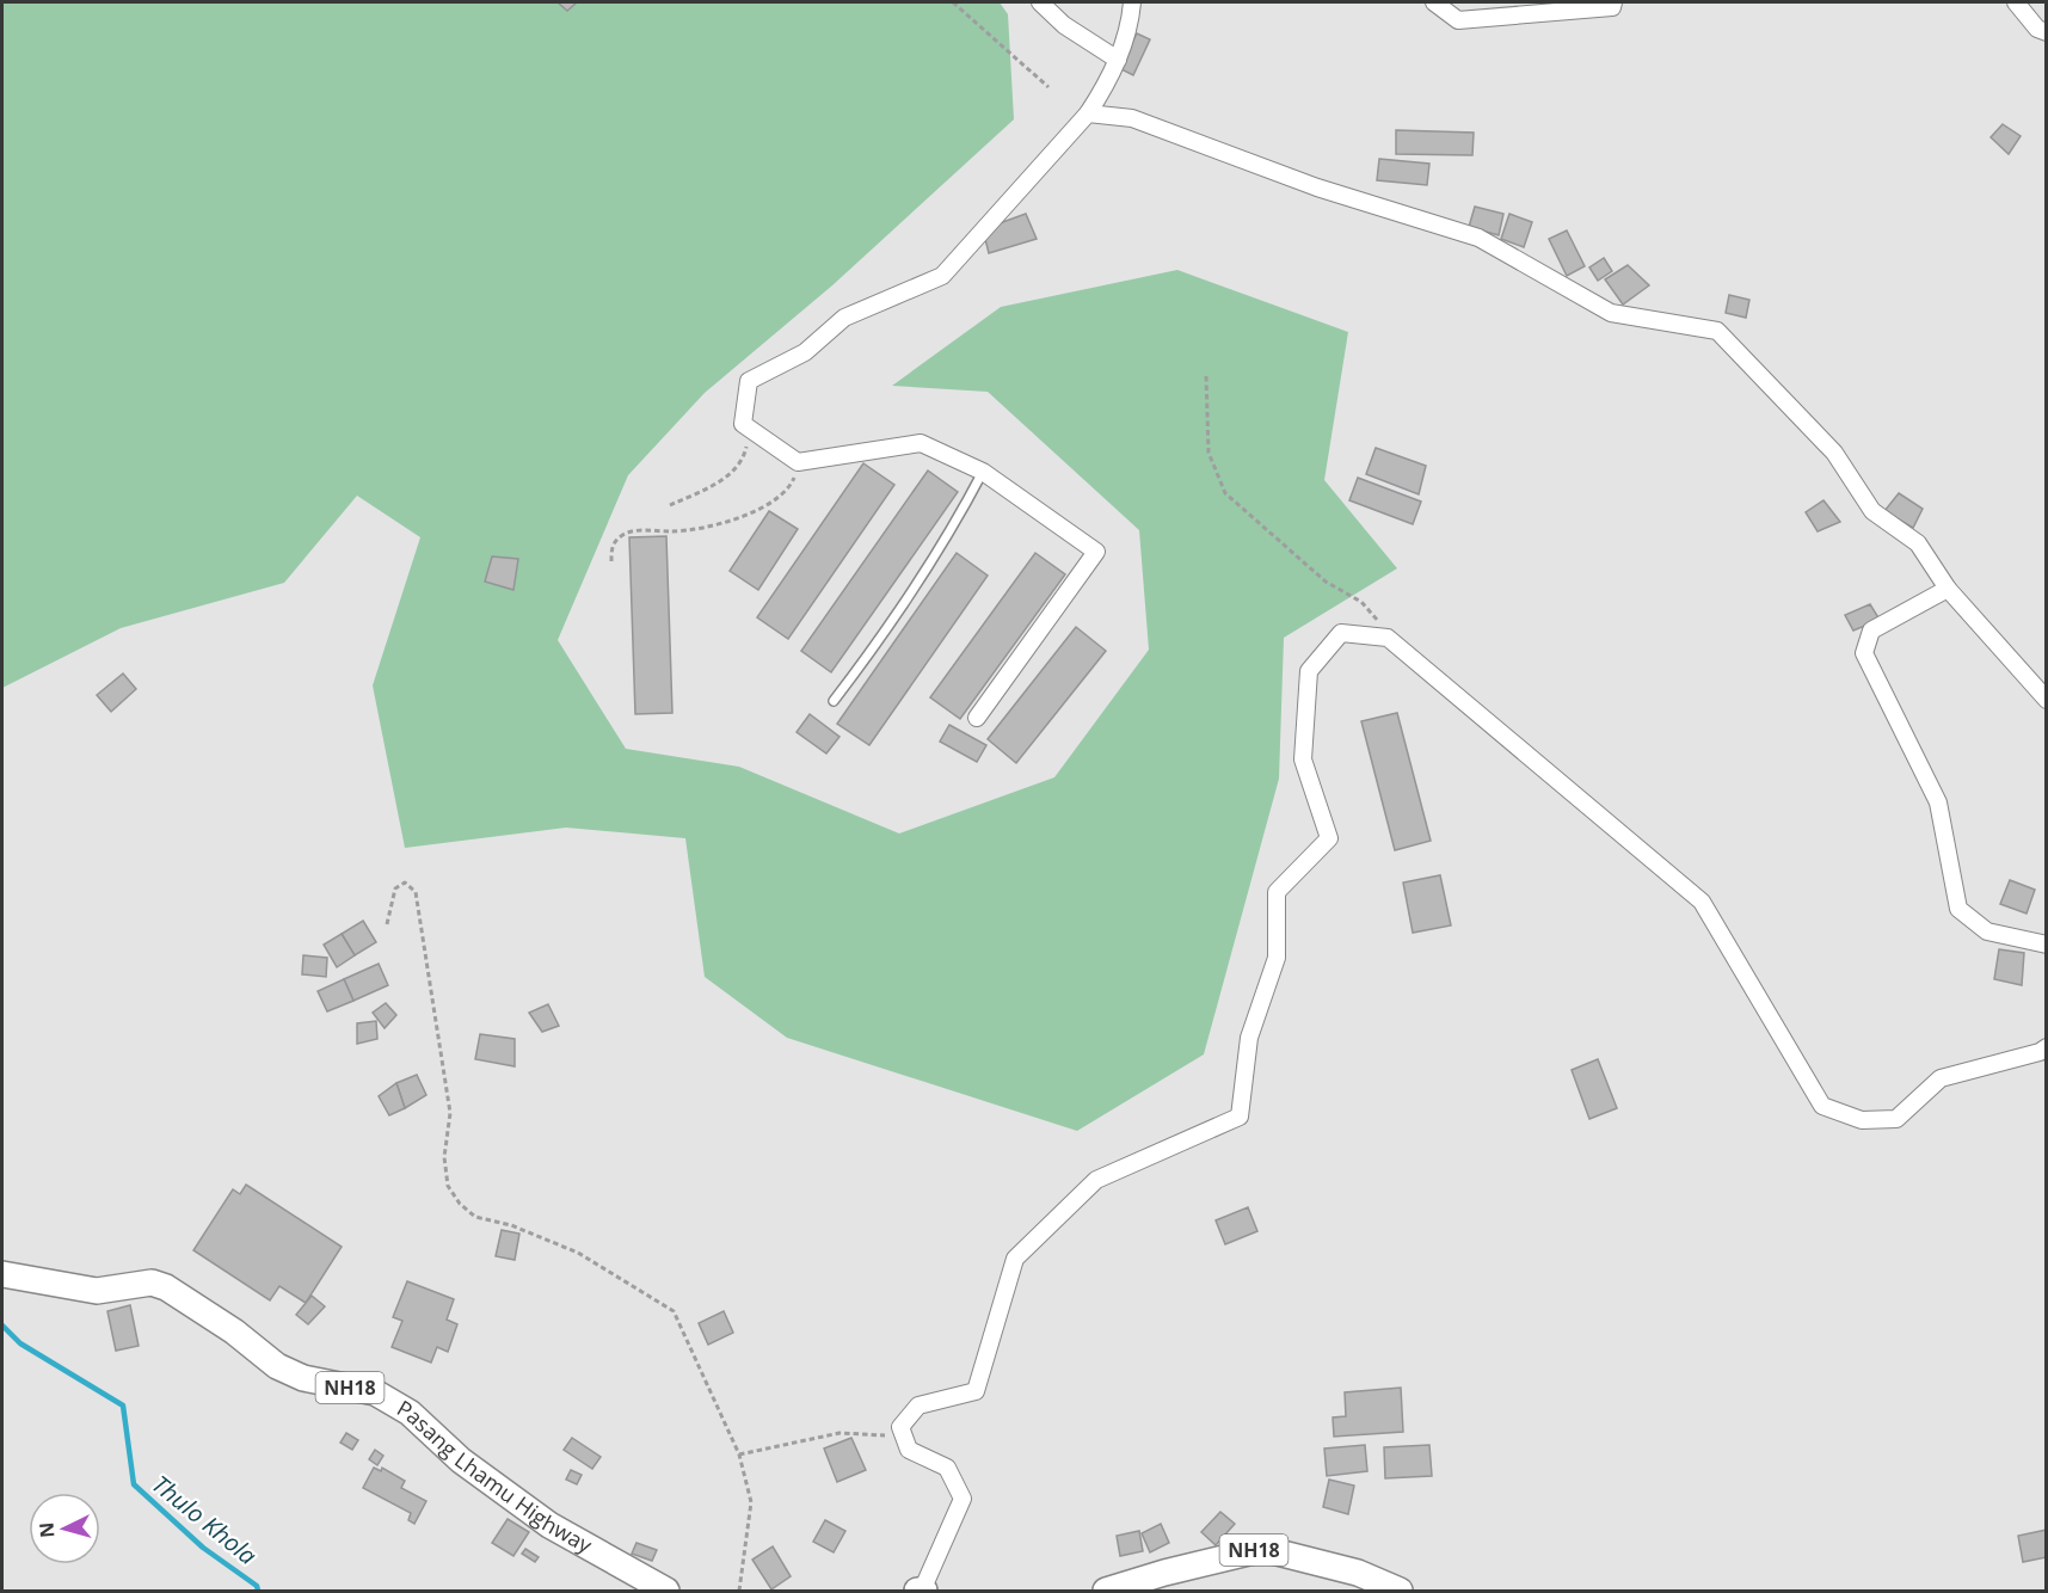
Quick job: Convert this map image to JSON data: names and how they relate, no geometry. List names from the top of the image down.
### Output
{
  "streets": {
    "main road": ["NH18", "Pasang Lhamu Highway"]
  },
  "water": ["Thulo Khola"],
  "north": "left"
}
